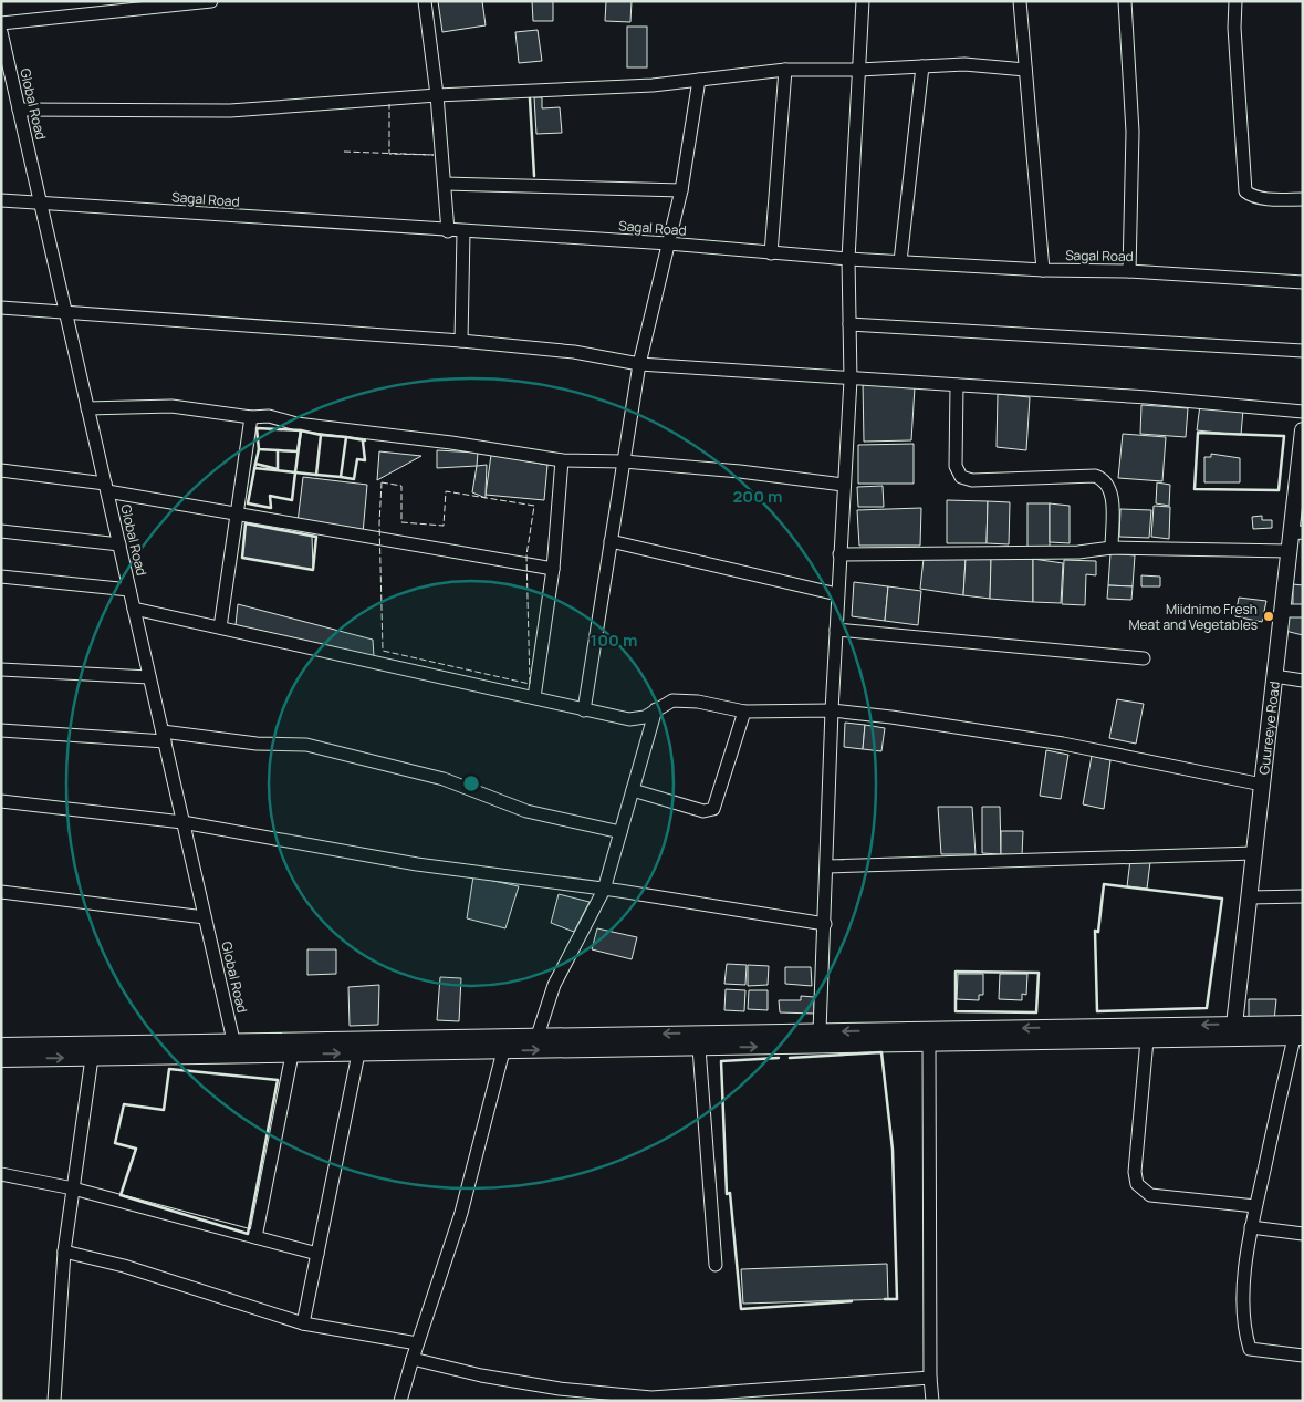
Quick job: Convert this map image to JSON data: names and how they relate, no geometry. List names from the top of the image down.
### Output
{
  "streets": {
    "street": ["Global Road", "Sagal Road", "Guureeye Road"]
  },
  "crossings": [
    ["Global Road", "Sagal Road"]
  ],
  "places": ["Miidnimo Fresh Meat and Vegetables"],
  "rings": ["200 m", "100 m"]
}
